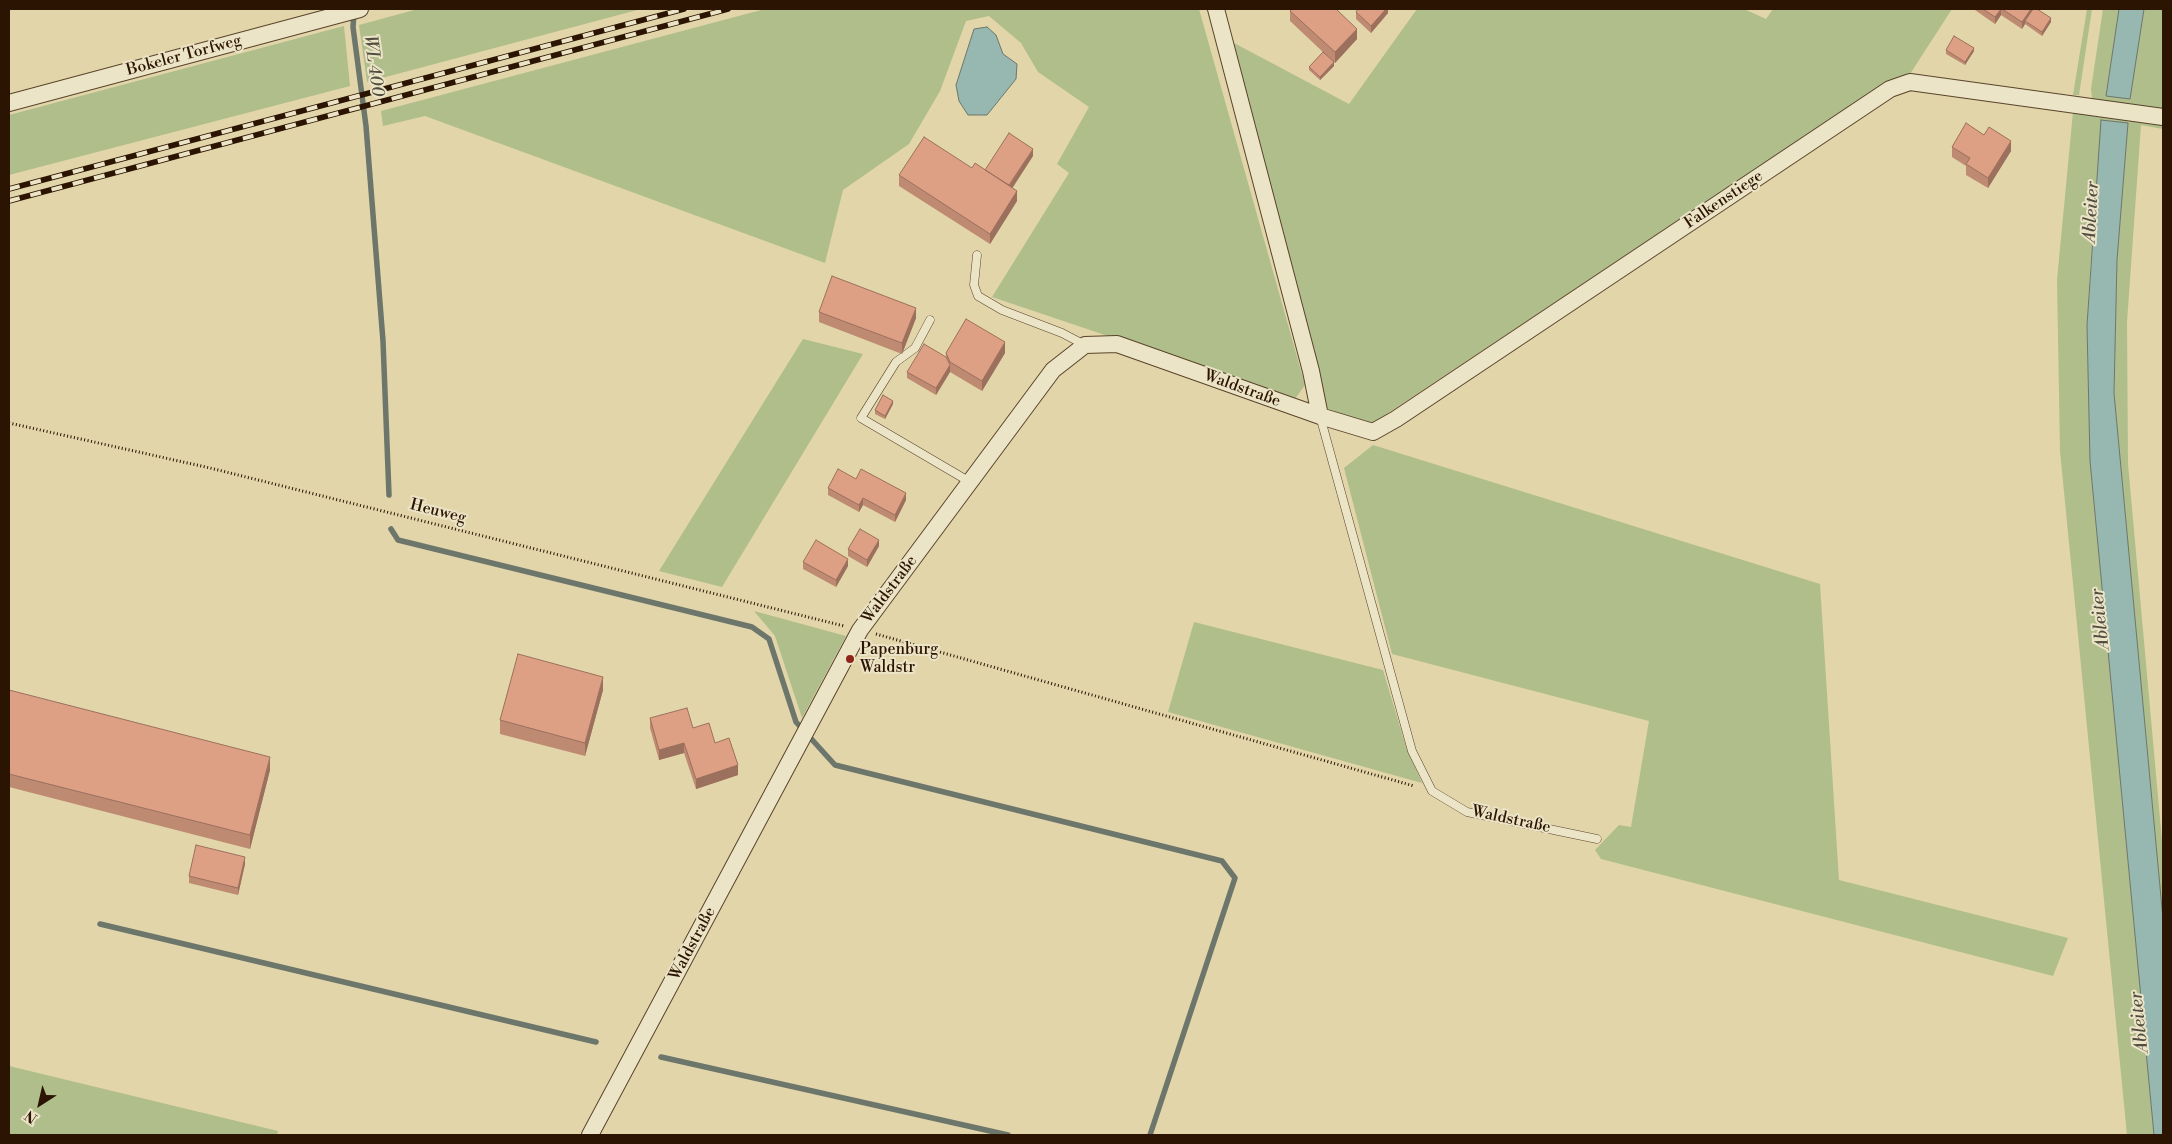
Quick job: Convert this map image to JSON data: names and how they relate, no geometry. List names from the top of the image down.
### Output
{
  "streets": {
    "street": ["Bokeler Torfweg", "Falkenstiege", "Waldstraße"],
    "path": ["Heuweg"]
  },
  "crossings": [
    ["Falkenstiege", "Waldstraße"],
    ["Waldstraße", "Heuweg"]
  ],
  "water": ["WL 400", "Ableiter"],
  "places": ["Papenburg Waldstr"],
  "north": "bottom left"
}
